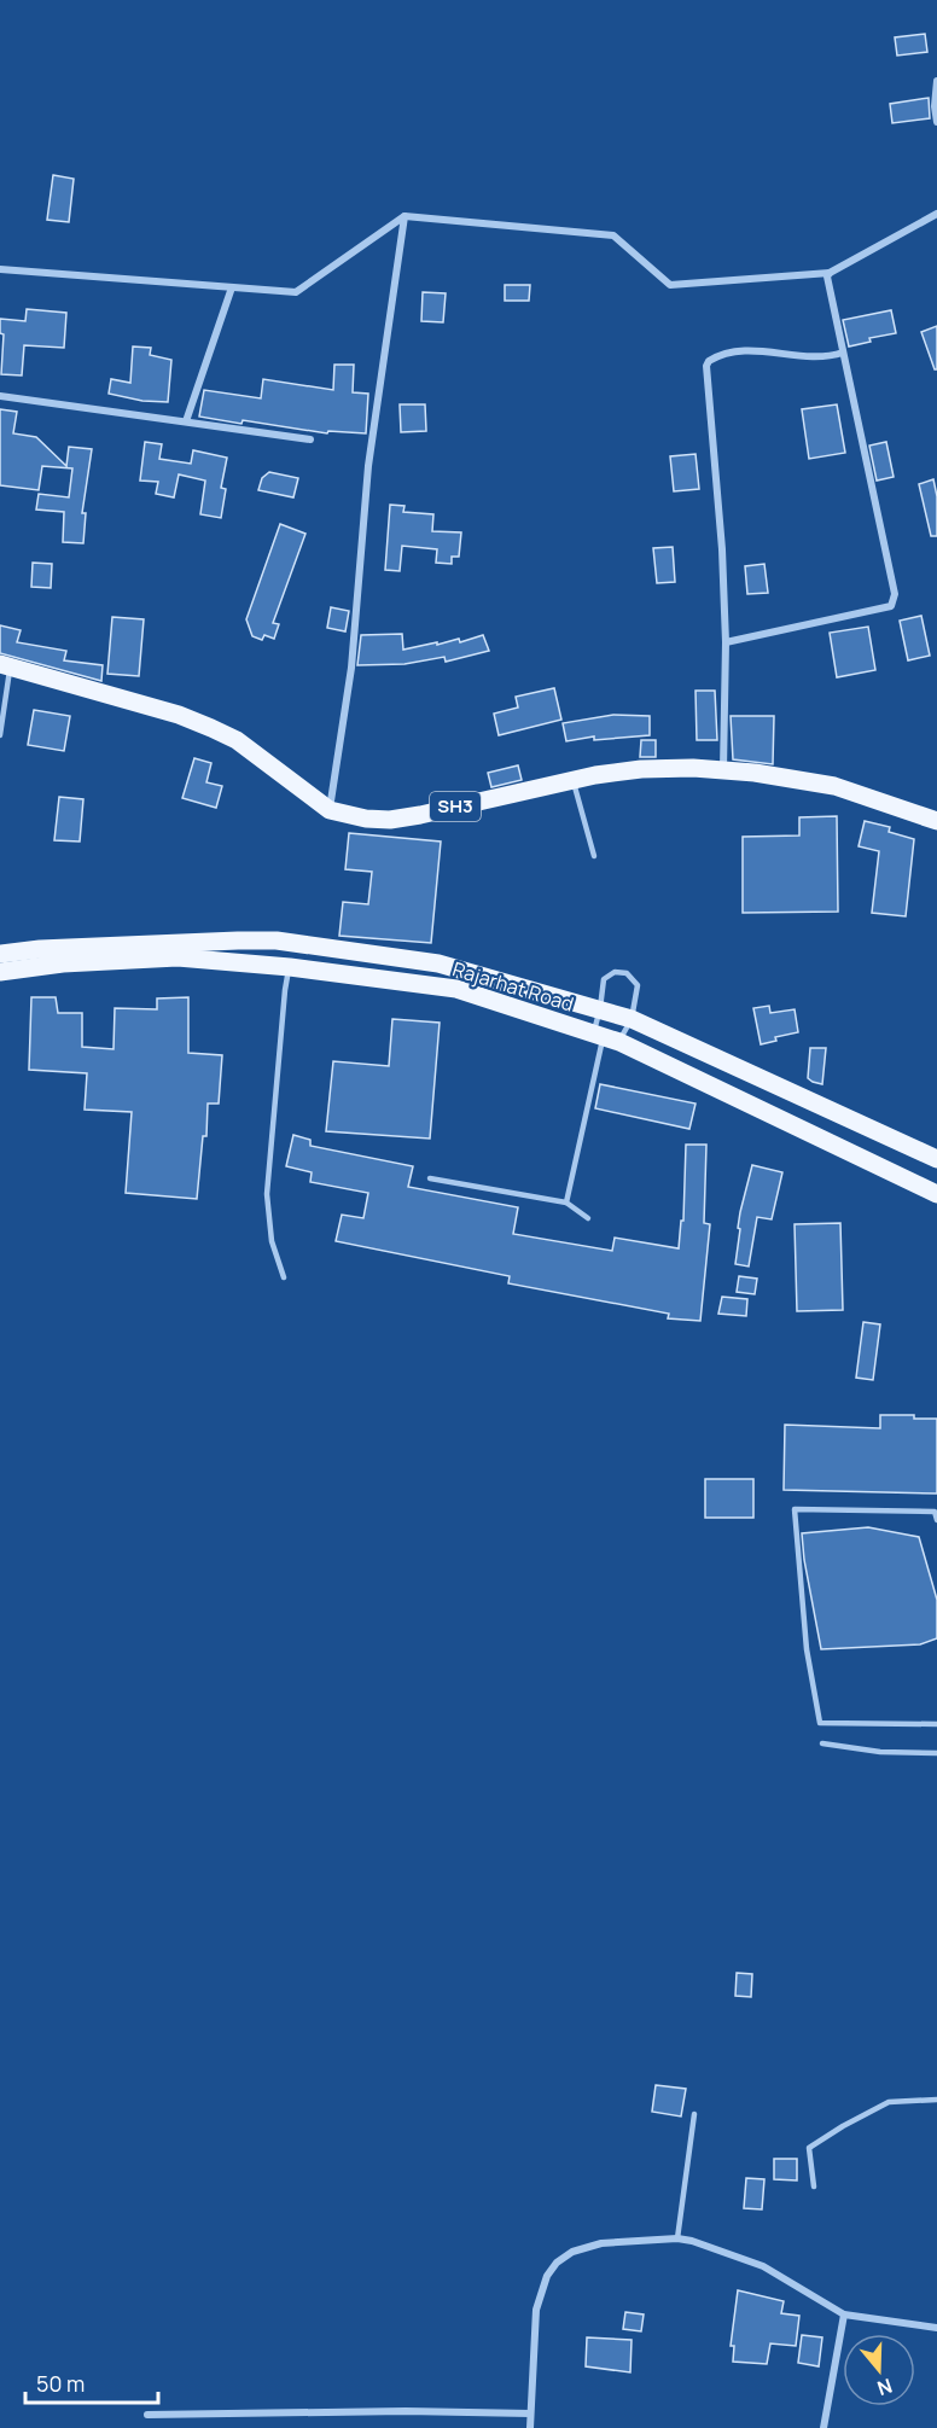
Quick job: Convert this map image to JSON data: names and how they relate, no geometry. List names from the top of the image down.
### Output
{
  "streets": {
    "main road": ["SH3", "Rajarhat Road"]
  },
  "scale_bar": "50 m",
  "north": "bottom"
}
